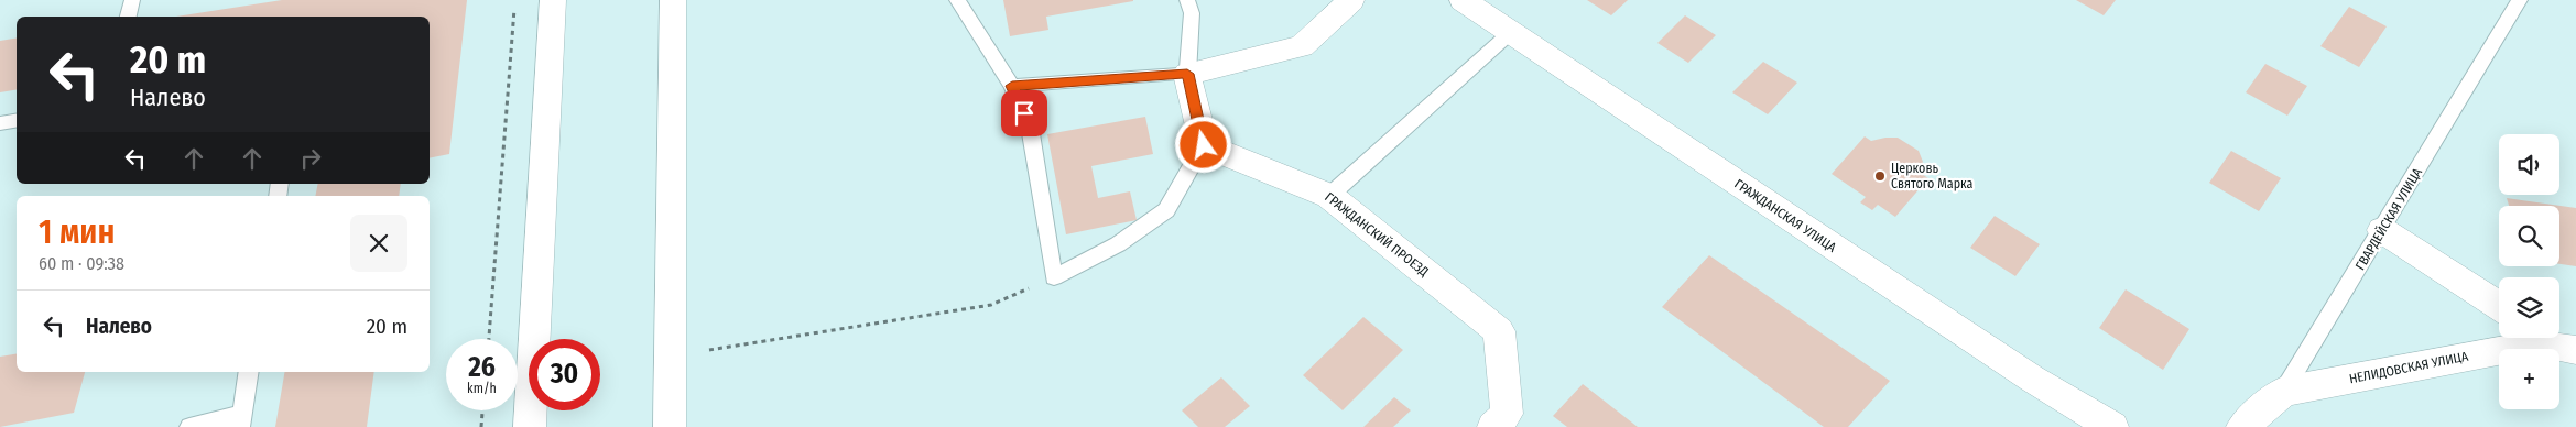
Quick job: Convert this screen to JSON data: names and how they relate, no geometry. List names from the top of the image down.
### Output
{
  "streets": {
    "street": [
      "ГРАЖДАНСКАЯ УЛИЦА",
      "ГВАРДЕЙСКАЯ УЛИЦА",
      "ГРАЖДАНСКИЙ ПРОЕЗД",
      "НЕЛИДОВСКАЯ УЛИЦА"
    ]
  },
  "crossings": [
    ["ГВАРДЕЙСКАЯ УЛИЦА", "НЕЛИДОВСКАЯ УЛИЦА"]
  ],
  "places": ["Церковь Святого Марка"],
  "page": {
    "turn": ["20 m", "Налево"],
    "map_buttons": "+",
    "heading": ["1 мин", "60 m · 09:38"],
    "list": [
      {
        "name": "Налево",
        "value": "20 m"
      }
    ],
    "speed": "26 km/h",
    "limit": "30"
  }
}
